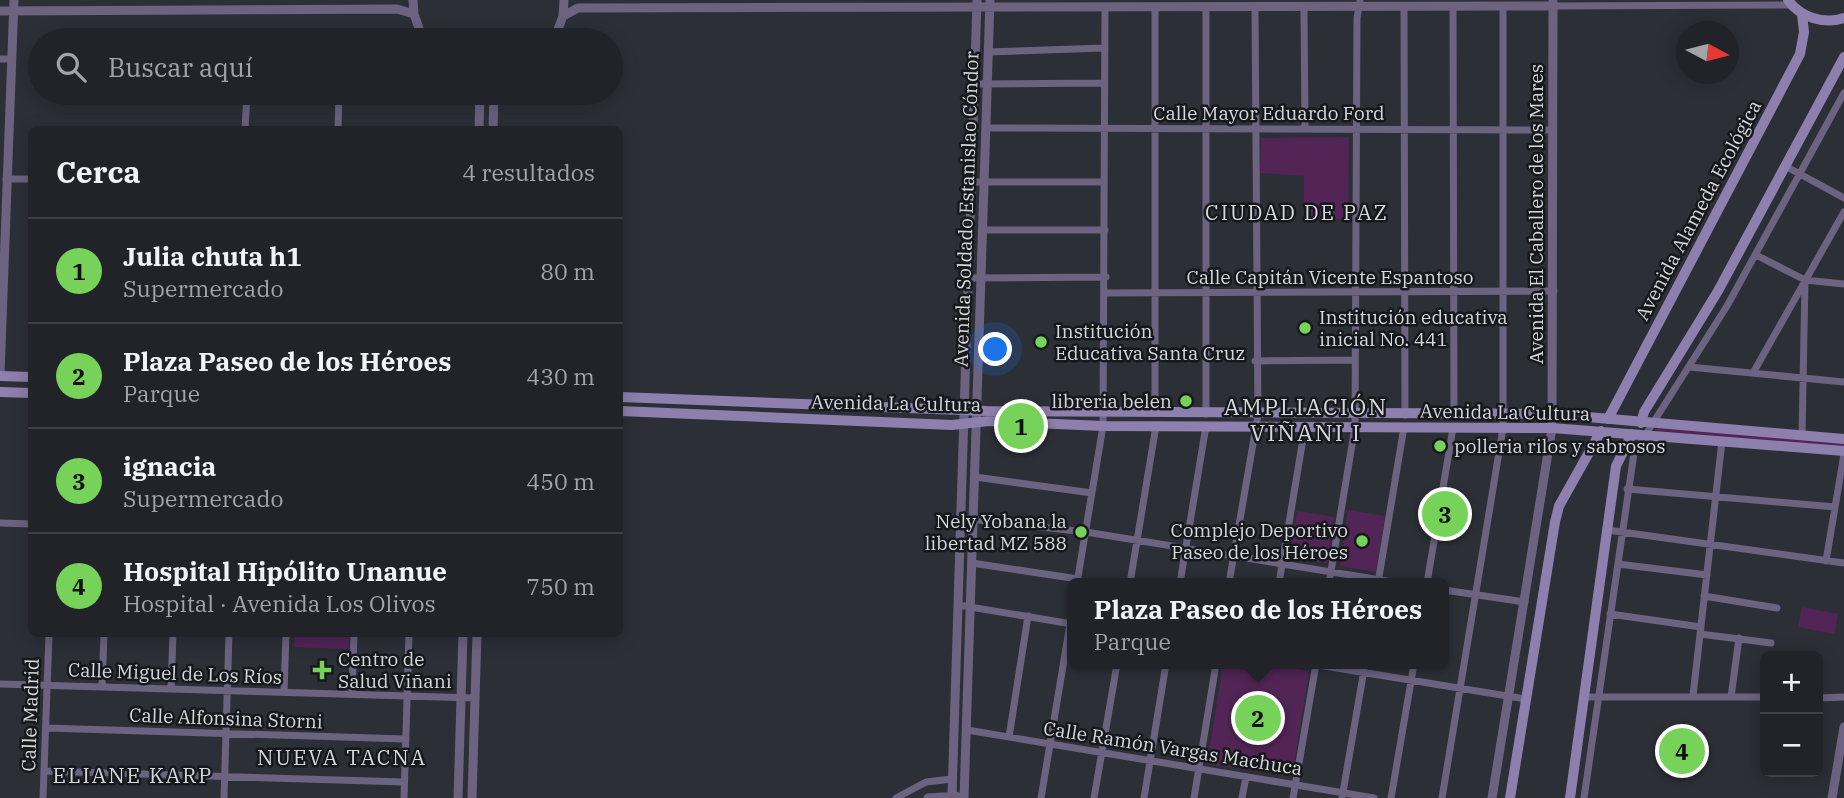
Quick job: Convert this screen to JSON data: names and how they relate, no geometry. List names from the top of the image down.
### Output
{
  "streets": {
    "main road": ["Avenida Alameda Ecológica", "Avenida La Cultura"],
    "street": [
      "Calle Mayor Eduardo Ford",
      "Avenida Soldado Estanislao Cóndor",
      "Avenida El Caballero de los Mares",
      "Calle Capitán Vicente Espantoso",
      "Calle Miguel de Los Ríos",
      "Calle Madrid",
      "Calle Alfonsina Storni",
      "Calle Ramón Vargas Machuca"
    ]
  },
  "crossings": [
    ["Calle Mayor Eduardo Ford", "Avenida Soldado Estanislao Cóndor"],
    ["Calle Mayor Eduardo Ford", "Avenida El Caballero de los Mares"],
    ["Avenida Soldado Estanislao Cóndor", "Avenida La Cultura"],
    ["Avenida Soldado Estanislao Cóndor", "Calle Ramón Vargas Machuca"],
    ["Avenida Alameda Ecológica", "Avenida La Cultura"],
    ["Avenida El Caballero de los Mares", "Calle Capitán Vicente Espantoso"],
    ["Avenida El Caballero de los Mares", "Avenida La Cultura"],
    ["Calle Miguel de Los Ríos", "Calle Madrid"],
    ["Calle Madrid", "Calle Alfonsina Storni"]
  ],
  "districts": [
    "CIUDAD DE PAZ",
    "AMPLIACIÓN VIÑANI I",
    "NUEVA TACNA",
    "ELIANE KARP"
  ],
  "places": {
    "other": [
      "Institución educativa inicial No. 441",
      "Institución Educativa Santa Cruz",
      "libreria belen",
      "polleria rilos y sabrosos",
      "Nely Yobana la libertad MZ 588",
      "Complejo Deportivo Paseo de los Héroes"
    ],
    "health": ["Centro de Salud Viñani"]
  },
  "north": "right",
  "page": {
    "search": "Buscar aquí",
    "heading": ["Cerca", "4 resultados"],
    "list": [
      {
        "mark": "1",
        "name": "Julia chuta h1",
        "note": "Supermercado",
        "value": "80 m"
      },
      {
        "mark": "2",
        "name": "Plaza Paseo de los Héroes",
        "note": "Parque",
        "value": "430 m"
      },
      {
        "mark": "3",
        "name": "ignacia",
        "note": "Supermercado",
        "value": "450 m"
      },
      {
        "mark": "4",
        "name": "Hospital Hipólito Unanue",
        "note": "Hospital · Avenida Los Olivos",
        "value": "750 m"
      }
    ],
    "pins": [
      "1",
      "3",
      "2",
      "4"
    ],
    "popup": ["Plaza Paseo de los Héroes", "Parque"],
    "map_buttons": ["+", "−"]
  }
}
